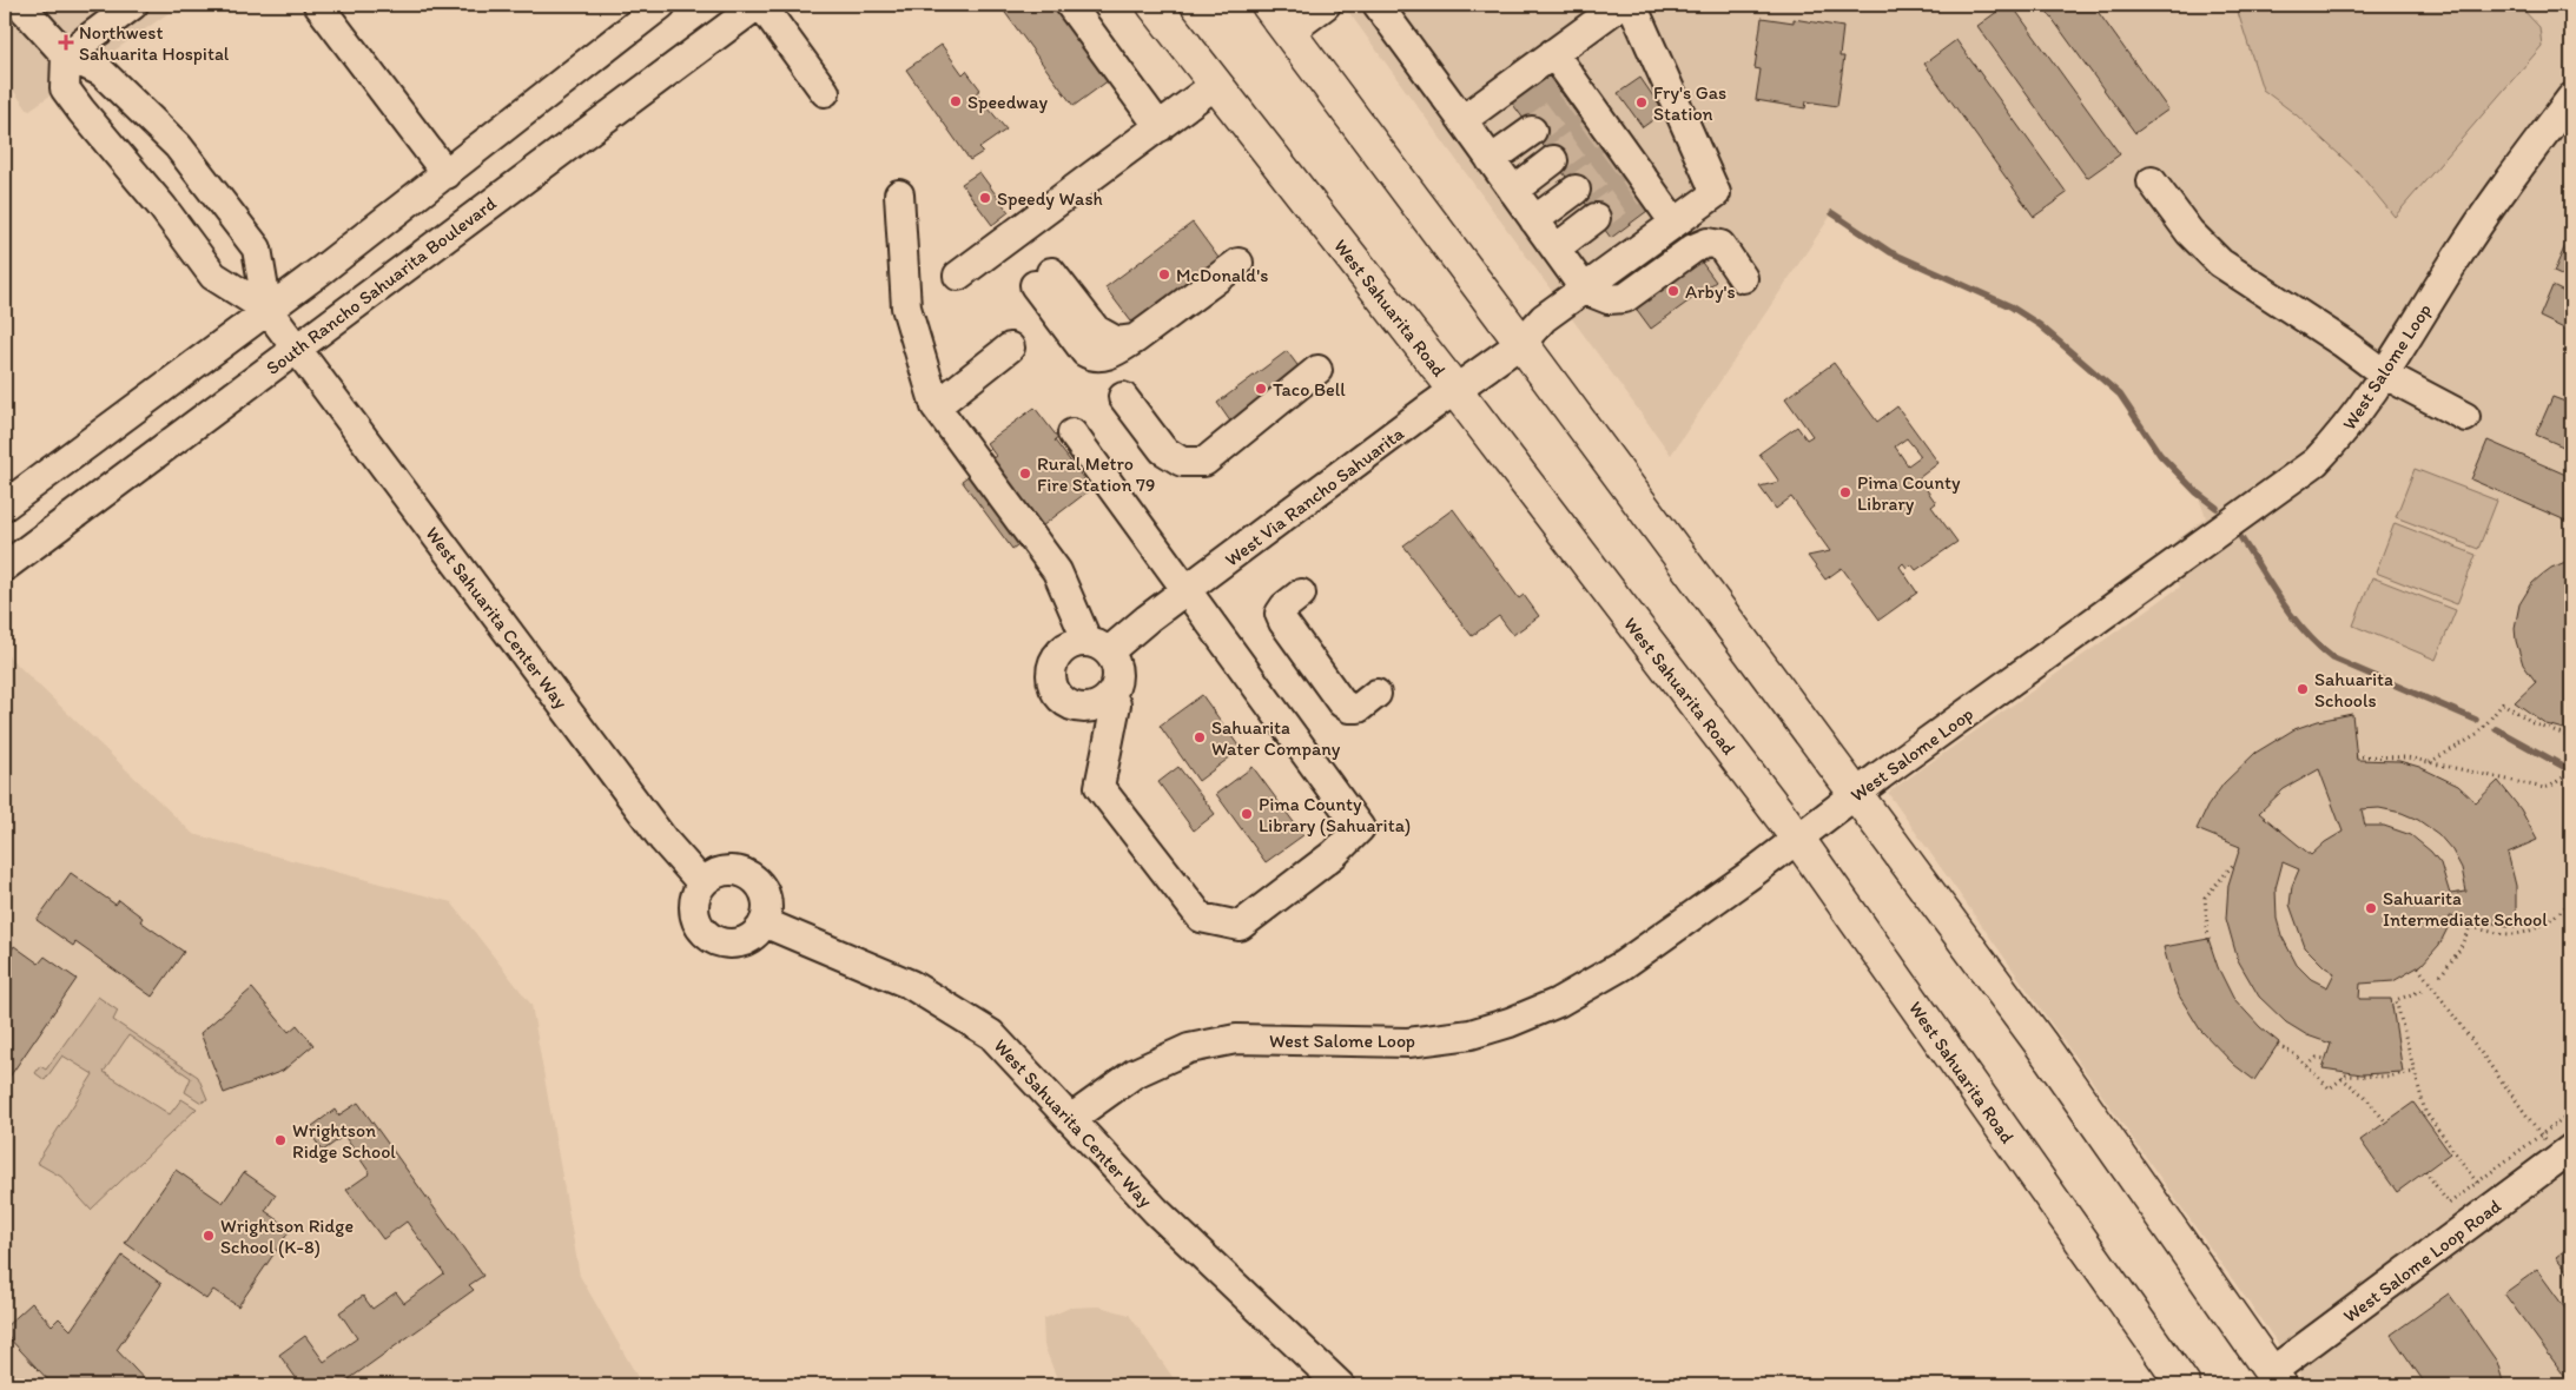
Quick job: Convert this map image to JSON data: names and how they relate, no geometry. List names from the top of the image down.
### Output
{
  "streets": {
    "main road": ["West Sahuarita Road"],
    "street": [
      "South Rancho Sahuarita Boulevard",
      "West Salome Loop",
      "West Via Rancho Sahuarita",
      "West Sahuarita Center Way",
      "West Salome Loop Road"
    ]
  },
  "crossings": [
    ["South Rancho Sahuarita Boulevard", "West Sahuarita Center Way"],
    ["West Sahuarita Road", "West Salome Loop"],
    ["West Sahuarita Road", "West Via Rancho Sahuarita"],
    ["West Salome Loop", "West Sahuarita Center Way"]
  ],
  "places": {
    "health": ["Northwest Sahuarita Hospital"],
    "other": [
      "Speedway",
      "Fry's Gas Station",
      "Speedy Wash",
      "McDonald's",
      "Arby's",
      "Taco Bell",
      "Rural Metro Fire Station 79",
      "Pima County Library",
      "Sahuarita Schools",
      "Sahuarita Water Company",
      "Pima County Library (Sahuarita)",
      "Sahuarita Intermediate School",
      "Wrightson Ridge School",
      "Wrightson Ridge School (K-8)"
    ]
  }
}
